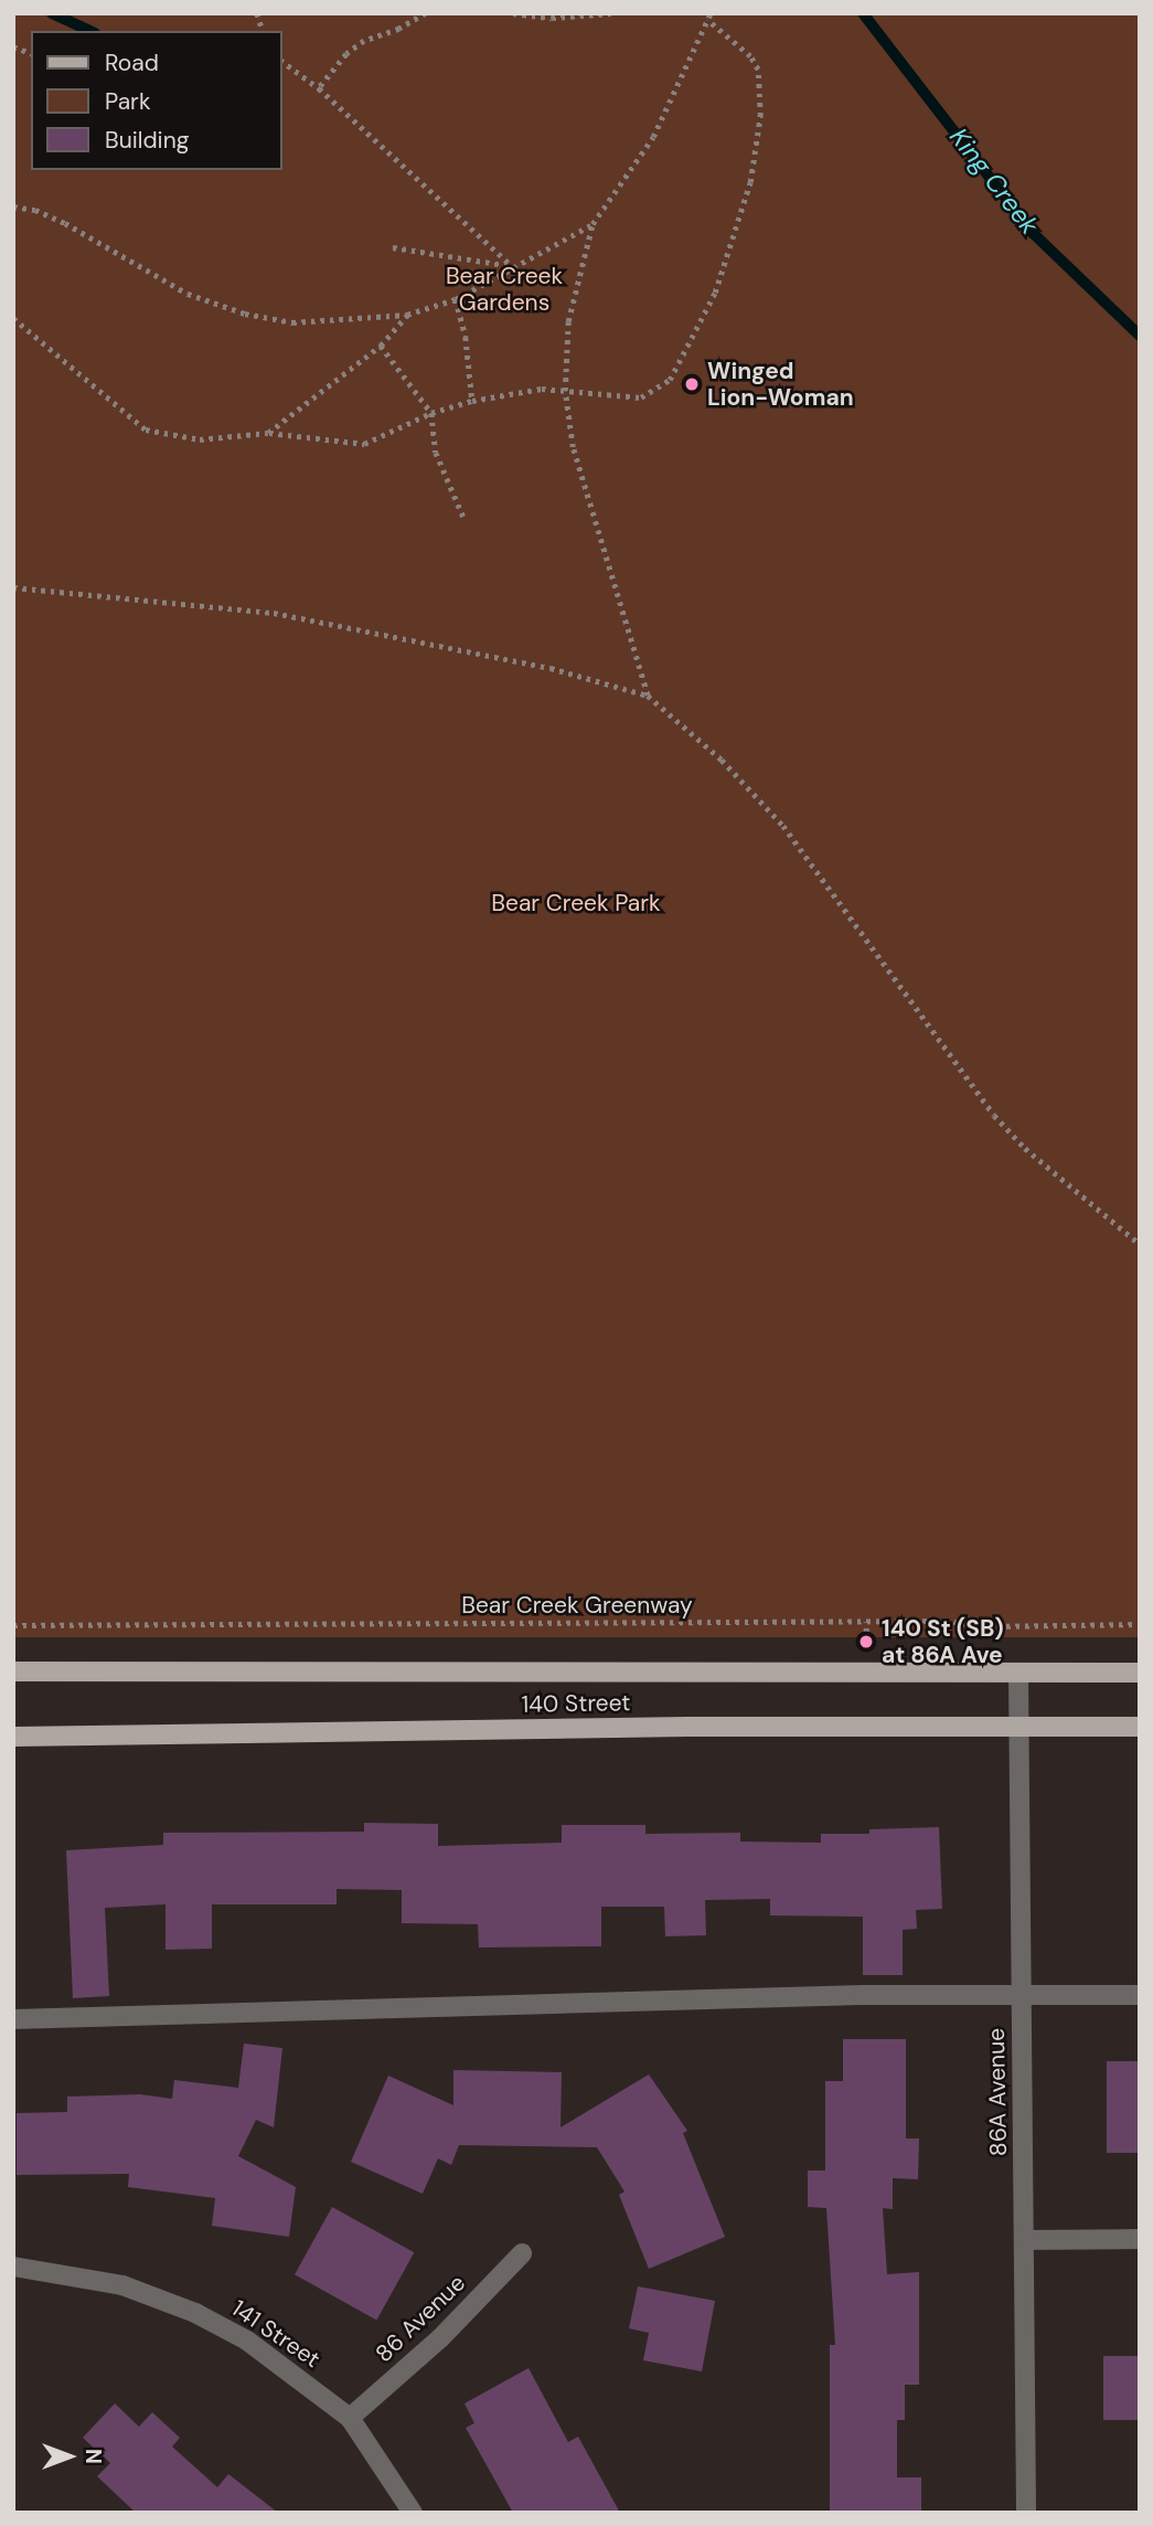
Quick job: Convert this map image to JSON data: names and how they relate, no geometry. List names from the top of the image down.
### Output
{
  "streets": {
    "main road": ["140 Street"],
    "street": ["86A Avenue", "86 Avenue", "141 Street"],
    "path": ["Bear Creek Greenway"]
  },
  "crossings": [
    ["140 Street", "86A Avenue"],
    ["86 Avenue", "141 Street"]
  ],
  "water": ["King Creek"],
  "parks": ["Bear Creek Gardens", "Bear Creek Park"],
  "places": ["Winged Lion-Woman", "140 St (SB) at 86A Ave"],
  "legend": ["Road", "Park", "Building"],
  "north": "right"
}
